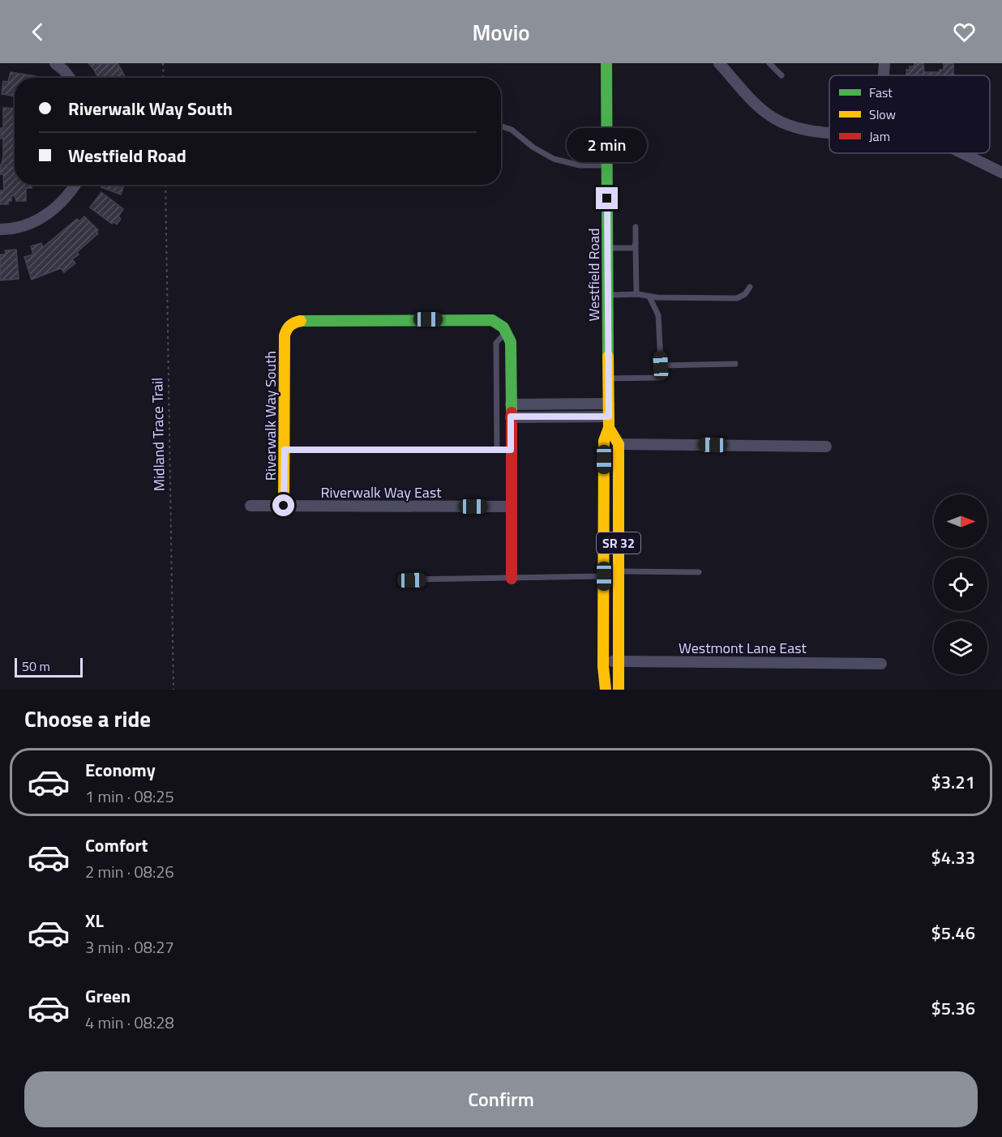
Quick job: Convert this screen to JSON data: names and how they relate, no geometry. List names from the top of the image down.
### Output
{
  "streets": {
    "main road": ["Westfield Road", "Riverwalk Way South", "SR 32"],
    "street": ["Riverwalk Way East", "Westmont Lane East"],
    "path": ["Midland Trace Trail"]
  },
  "crossings": [
    ["Westfield Road", "Westmont Lane East"],
    ["Riverwalk Way South", "Riverwalk Way East"],
    ["SR 32", "Westmont Lane East"]
  ],
  "legend": ["Fast", "Slow", "Jam"],
  "scale_bar": "50 m",
  "north": "right",
  "page": {
    "header": "Movio",
    "banner": ["Riverwalk Way South", "Westfield Road"],
    "bubble": "2 min",
    "scale": "50 m",
    "heading": "Choose a ride",
    "list": [
      {
        "name": "Economy",
        "note": "1 min · 08:25",
        "value": "$3.21"
      },
      {
        "name": "Comfort",
        "note": "2 min · 08:26",
        "value": "$4.33"
      },
      {
        "name": "XL",
        "note": "3 min · 08:27",
        "value": "$5.46"
      },
      {
        "name": "Green",
        "note": "4 min · 08:28",
        "value": "$5.36"
      }
    ],
    "buttons": "Confirm"
  }
}
